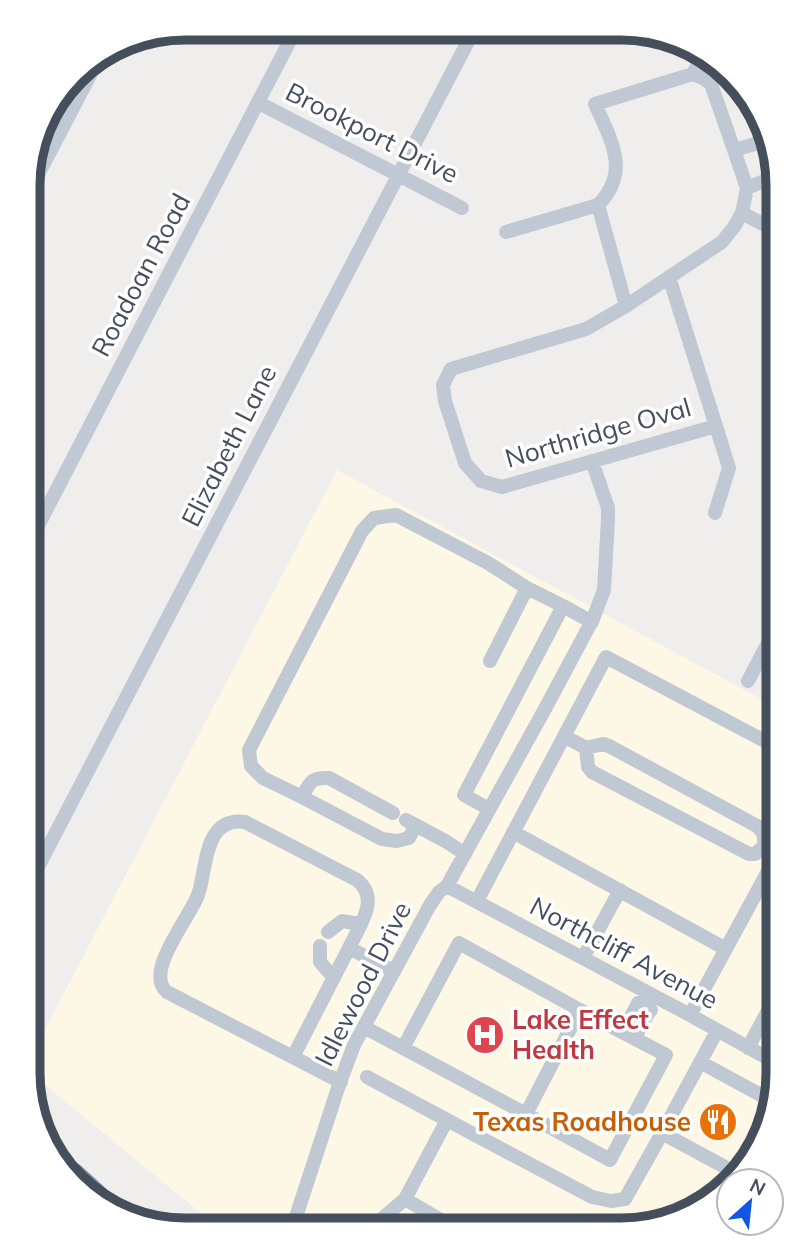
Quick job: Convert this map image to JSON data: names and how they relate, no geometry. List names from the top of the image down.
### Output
{
  "streets": {
    "street": [
      "Brookport Drive",
      "Roadoan Road",
      "Northridge Oval",
      "Elizabeth Lane",
      "Northcliff Avenue",
      "Idlewood Drive"
    ]
  },
  "crossings": [
    ["Brookport Drive", "Roadoan Road"],
    ["Brookport Drive", "Elizabeth Lane"],
    ["Northridge Oval", "Idlewood Drive"],
    ["Northcliff Avenue", "Idlewood Drive"]
  ],
  "places": {
    "hospital": ["Lake Effect Health"],
    "restaurant": ["Texas Roadhouse"]
  },
  "north": "top right"
}
